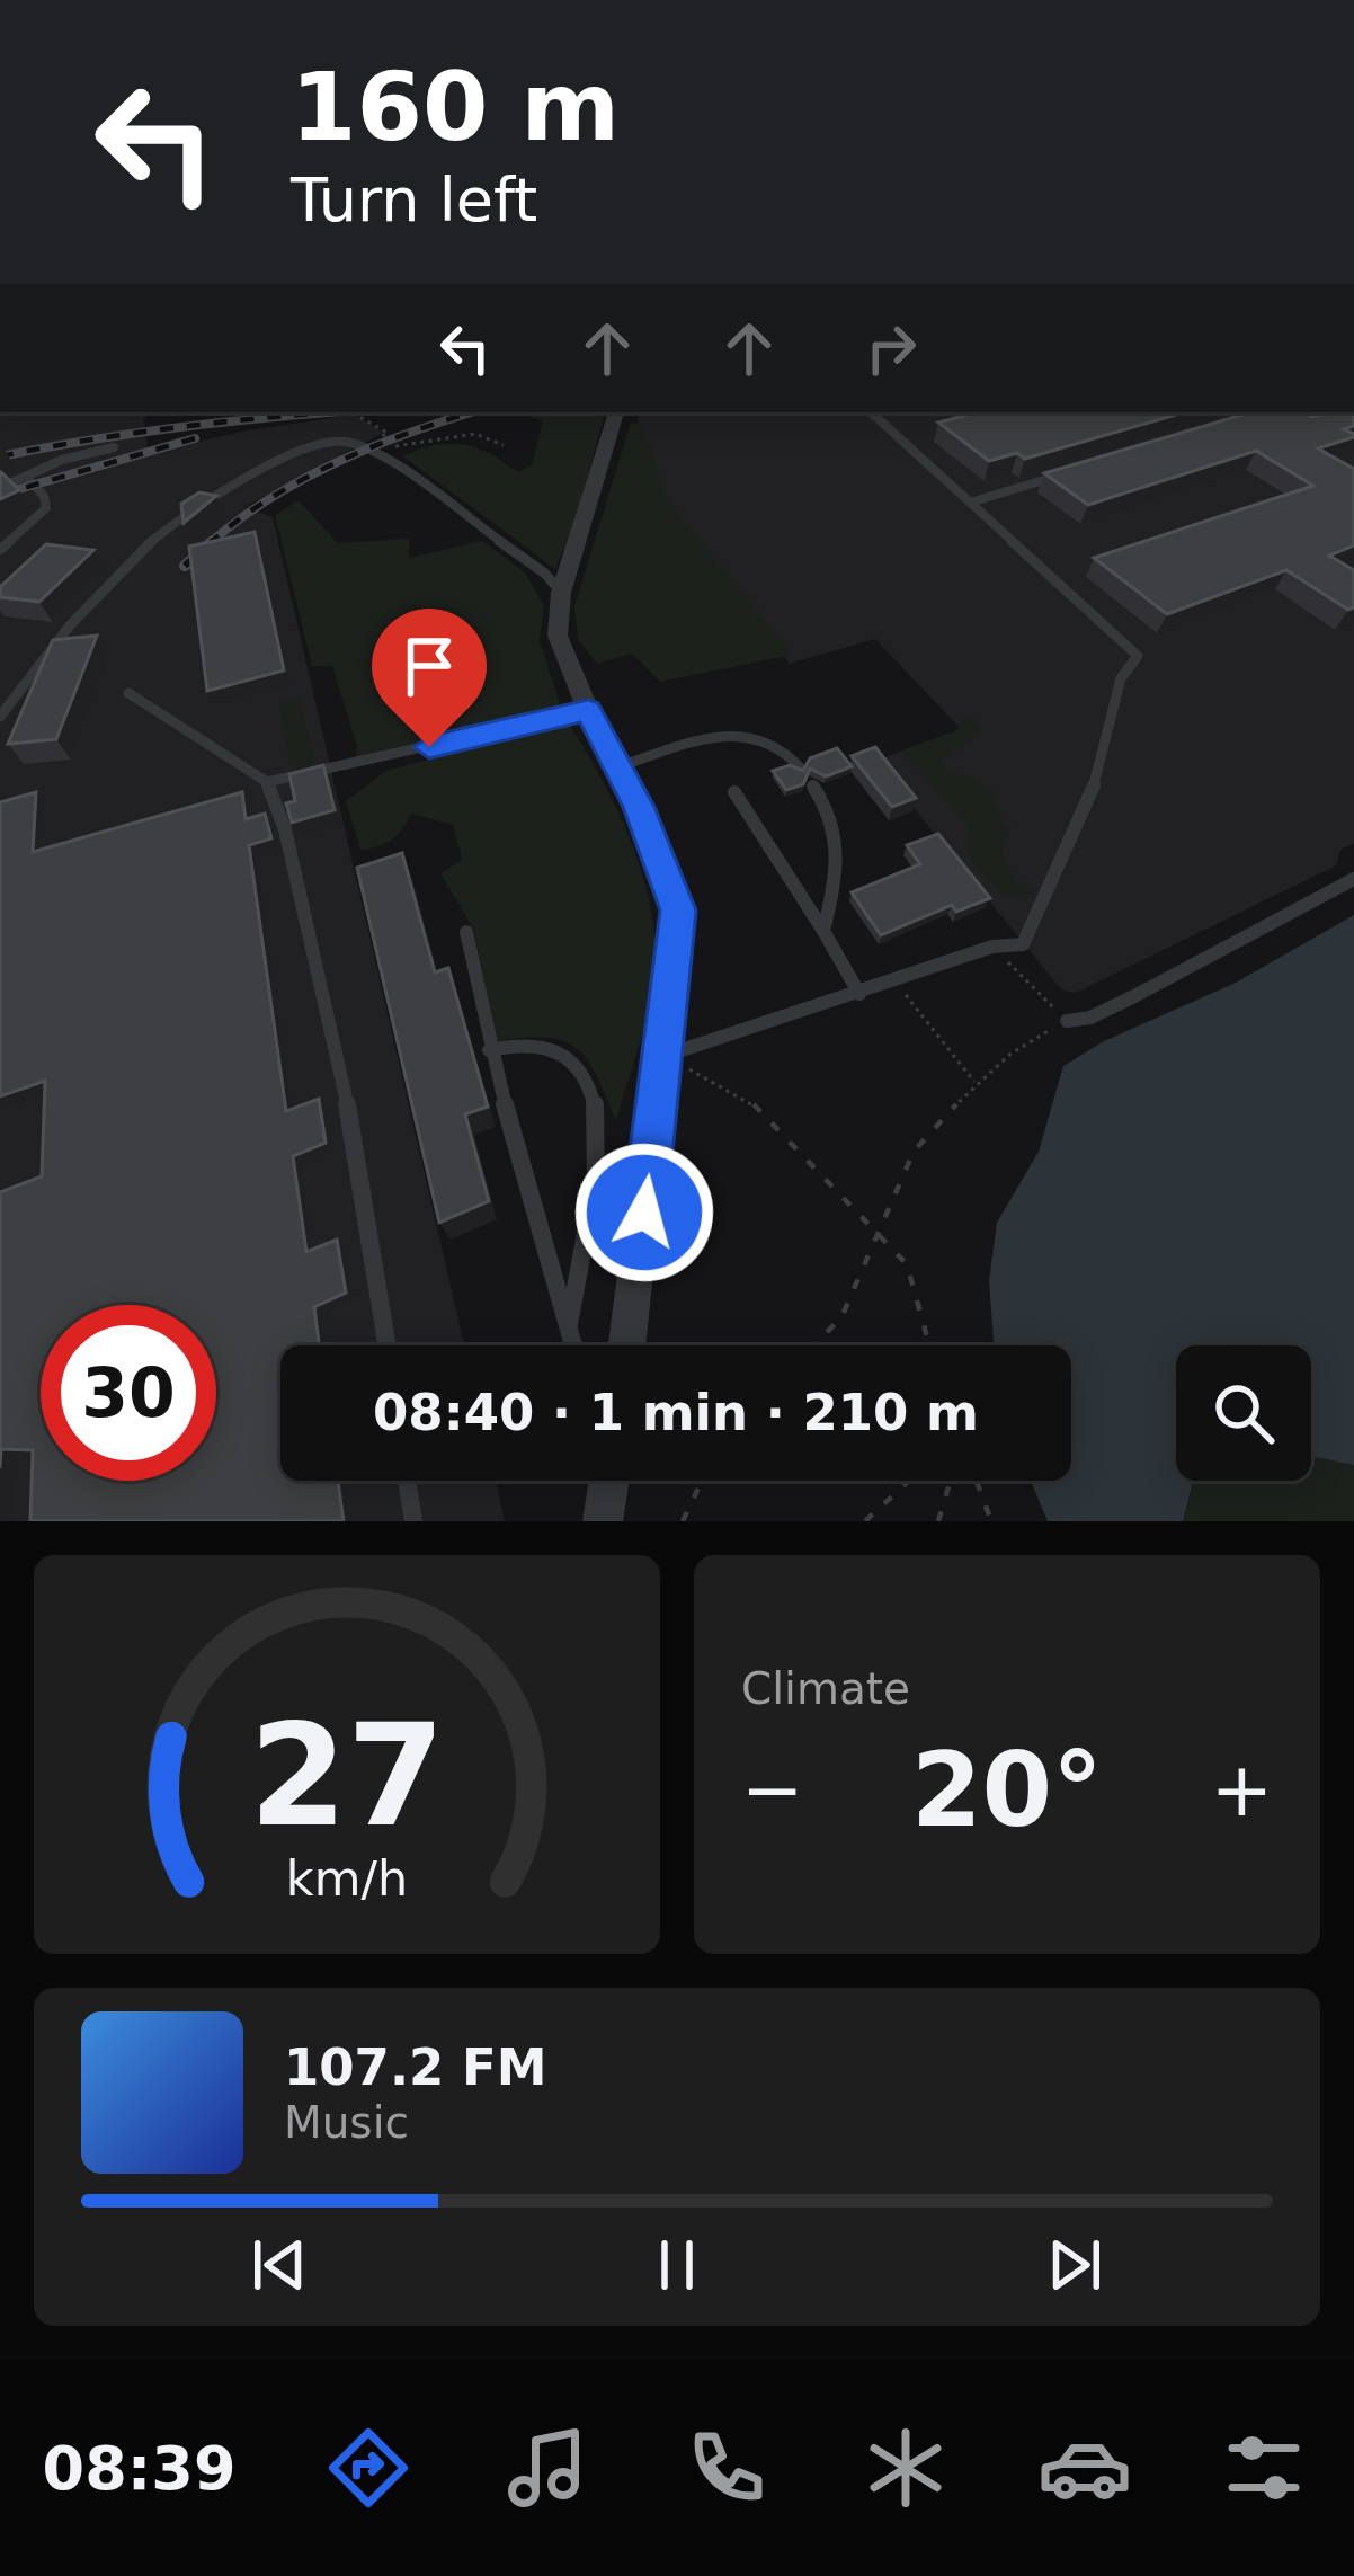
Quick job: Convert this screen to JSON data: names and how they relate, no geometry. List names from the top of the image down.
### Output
{
  "page": {
    "turn": ["160 m", "Turn left"],
    "limit": "30",
    "trip": "08:40 · 1 min · 210 m",
    "tile": "Climate",
    "heat": ["−", "20°", "+"],
    "song": ["107.2 FM", "Music"],
    "tabs": "08:39",
    "gauge": ["27", "km/h"]
  }
}
